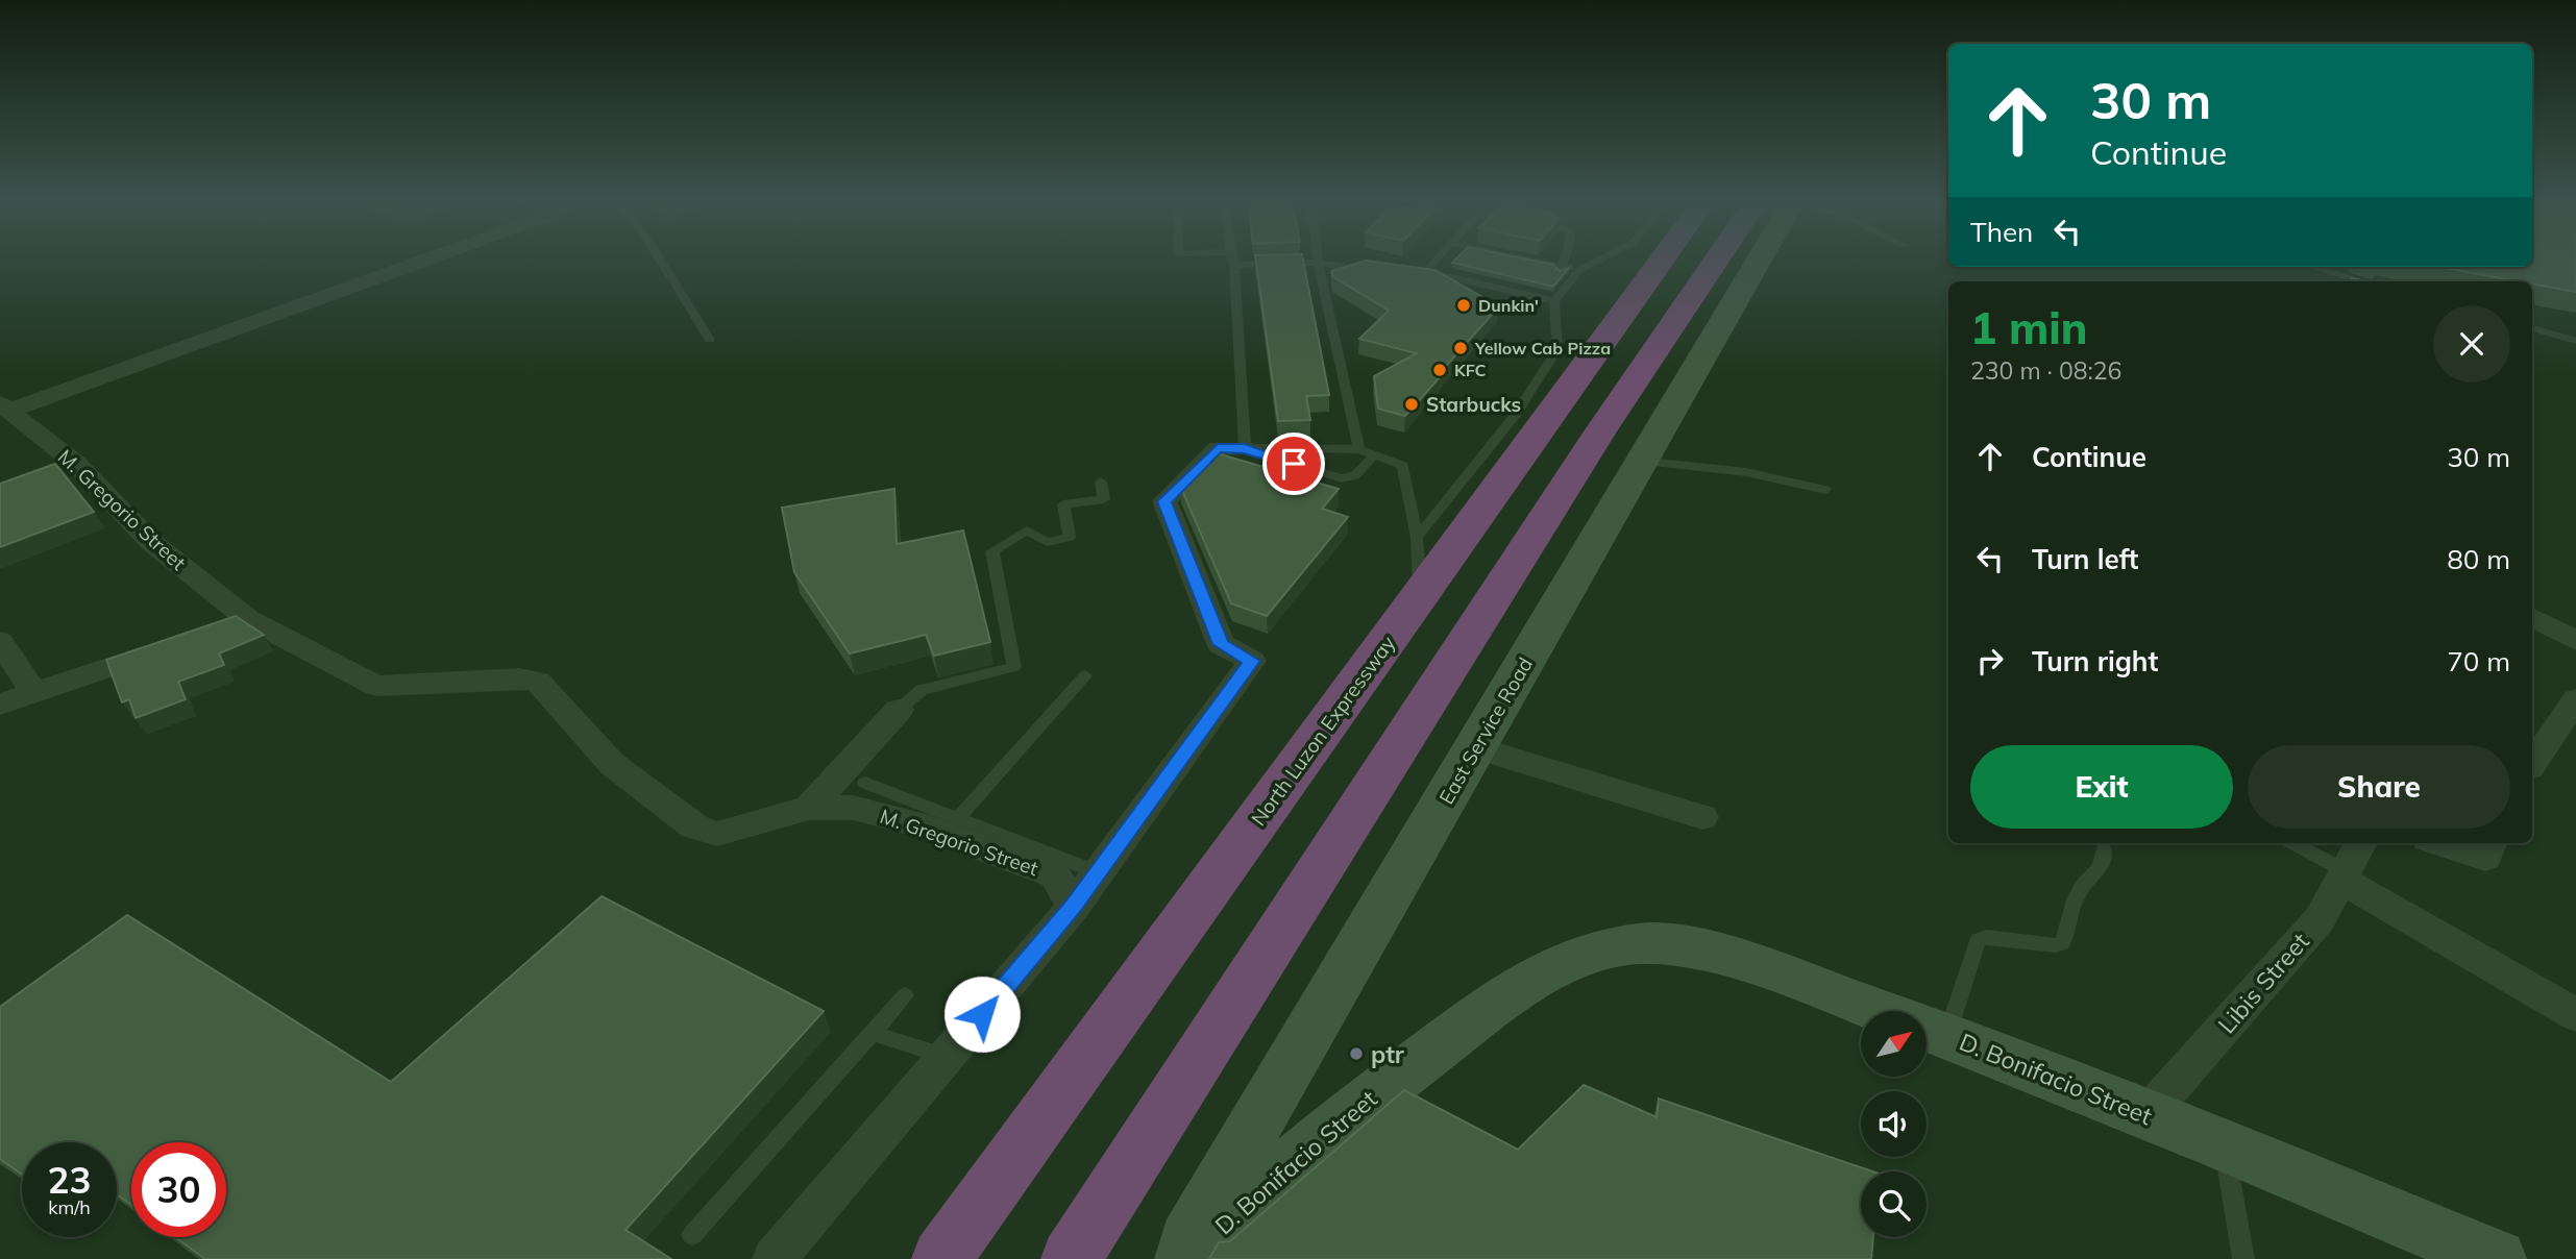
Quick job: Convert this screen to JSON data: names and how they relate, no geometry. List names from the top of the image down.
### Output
{
  "streets": {
    "highway": ["North Luzon Expressway"],
    "street": [
      "M. Gregorio Street",
      "East Service Road",
      "Libis Street",
      "D. Bonifacio Street"
    ]
  },
  "crossings": [
    ["Libis Street", "D. Bonifacio Street"]
  ],
  "places": [
    "Dunkin'",
    "Yellow Cab Pizza",
    "KFC",
    "Starbucks",
    "ptr"
  ],
  "north": "top right",
  "page": {
    "turn": ["30 m", "Continue"],
    "then": "Then",
    "heading": ["1 min", "230 m · 08:26"],
    "list": [
      {
        "name": "Continue",
        "value": "30 m"
      },
      {
        "name": "Turn left",
        "value": "80 m"
      },
      {
        "name": "Turn right",
        "value": "70 m"
      }
    ],
    "buttons": ["Exit", "Share"],
    "speed": "23 km/h",
    "limit": "30"
  }
}
